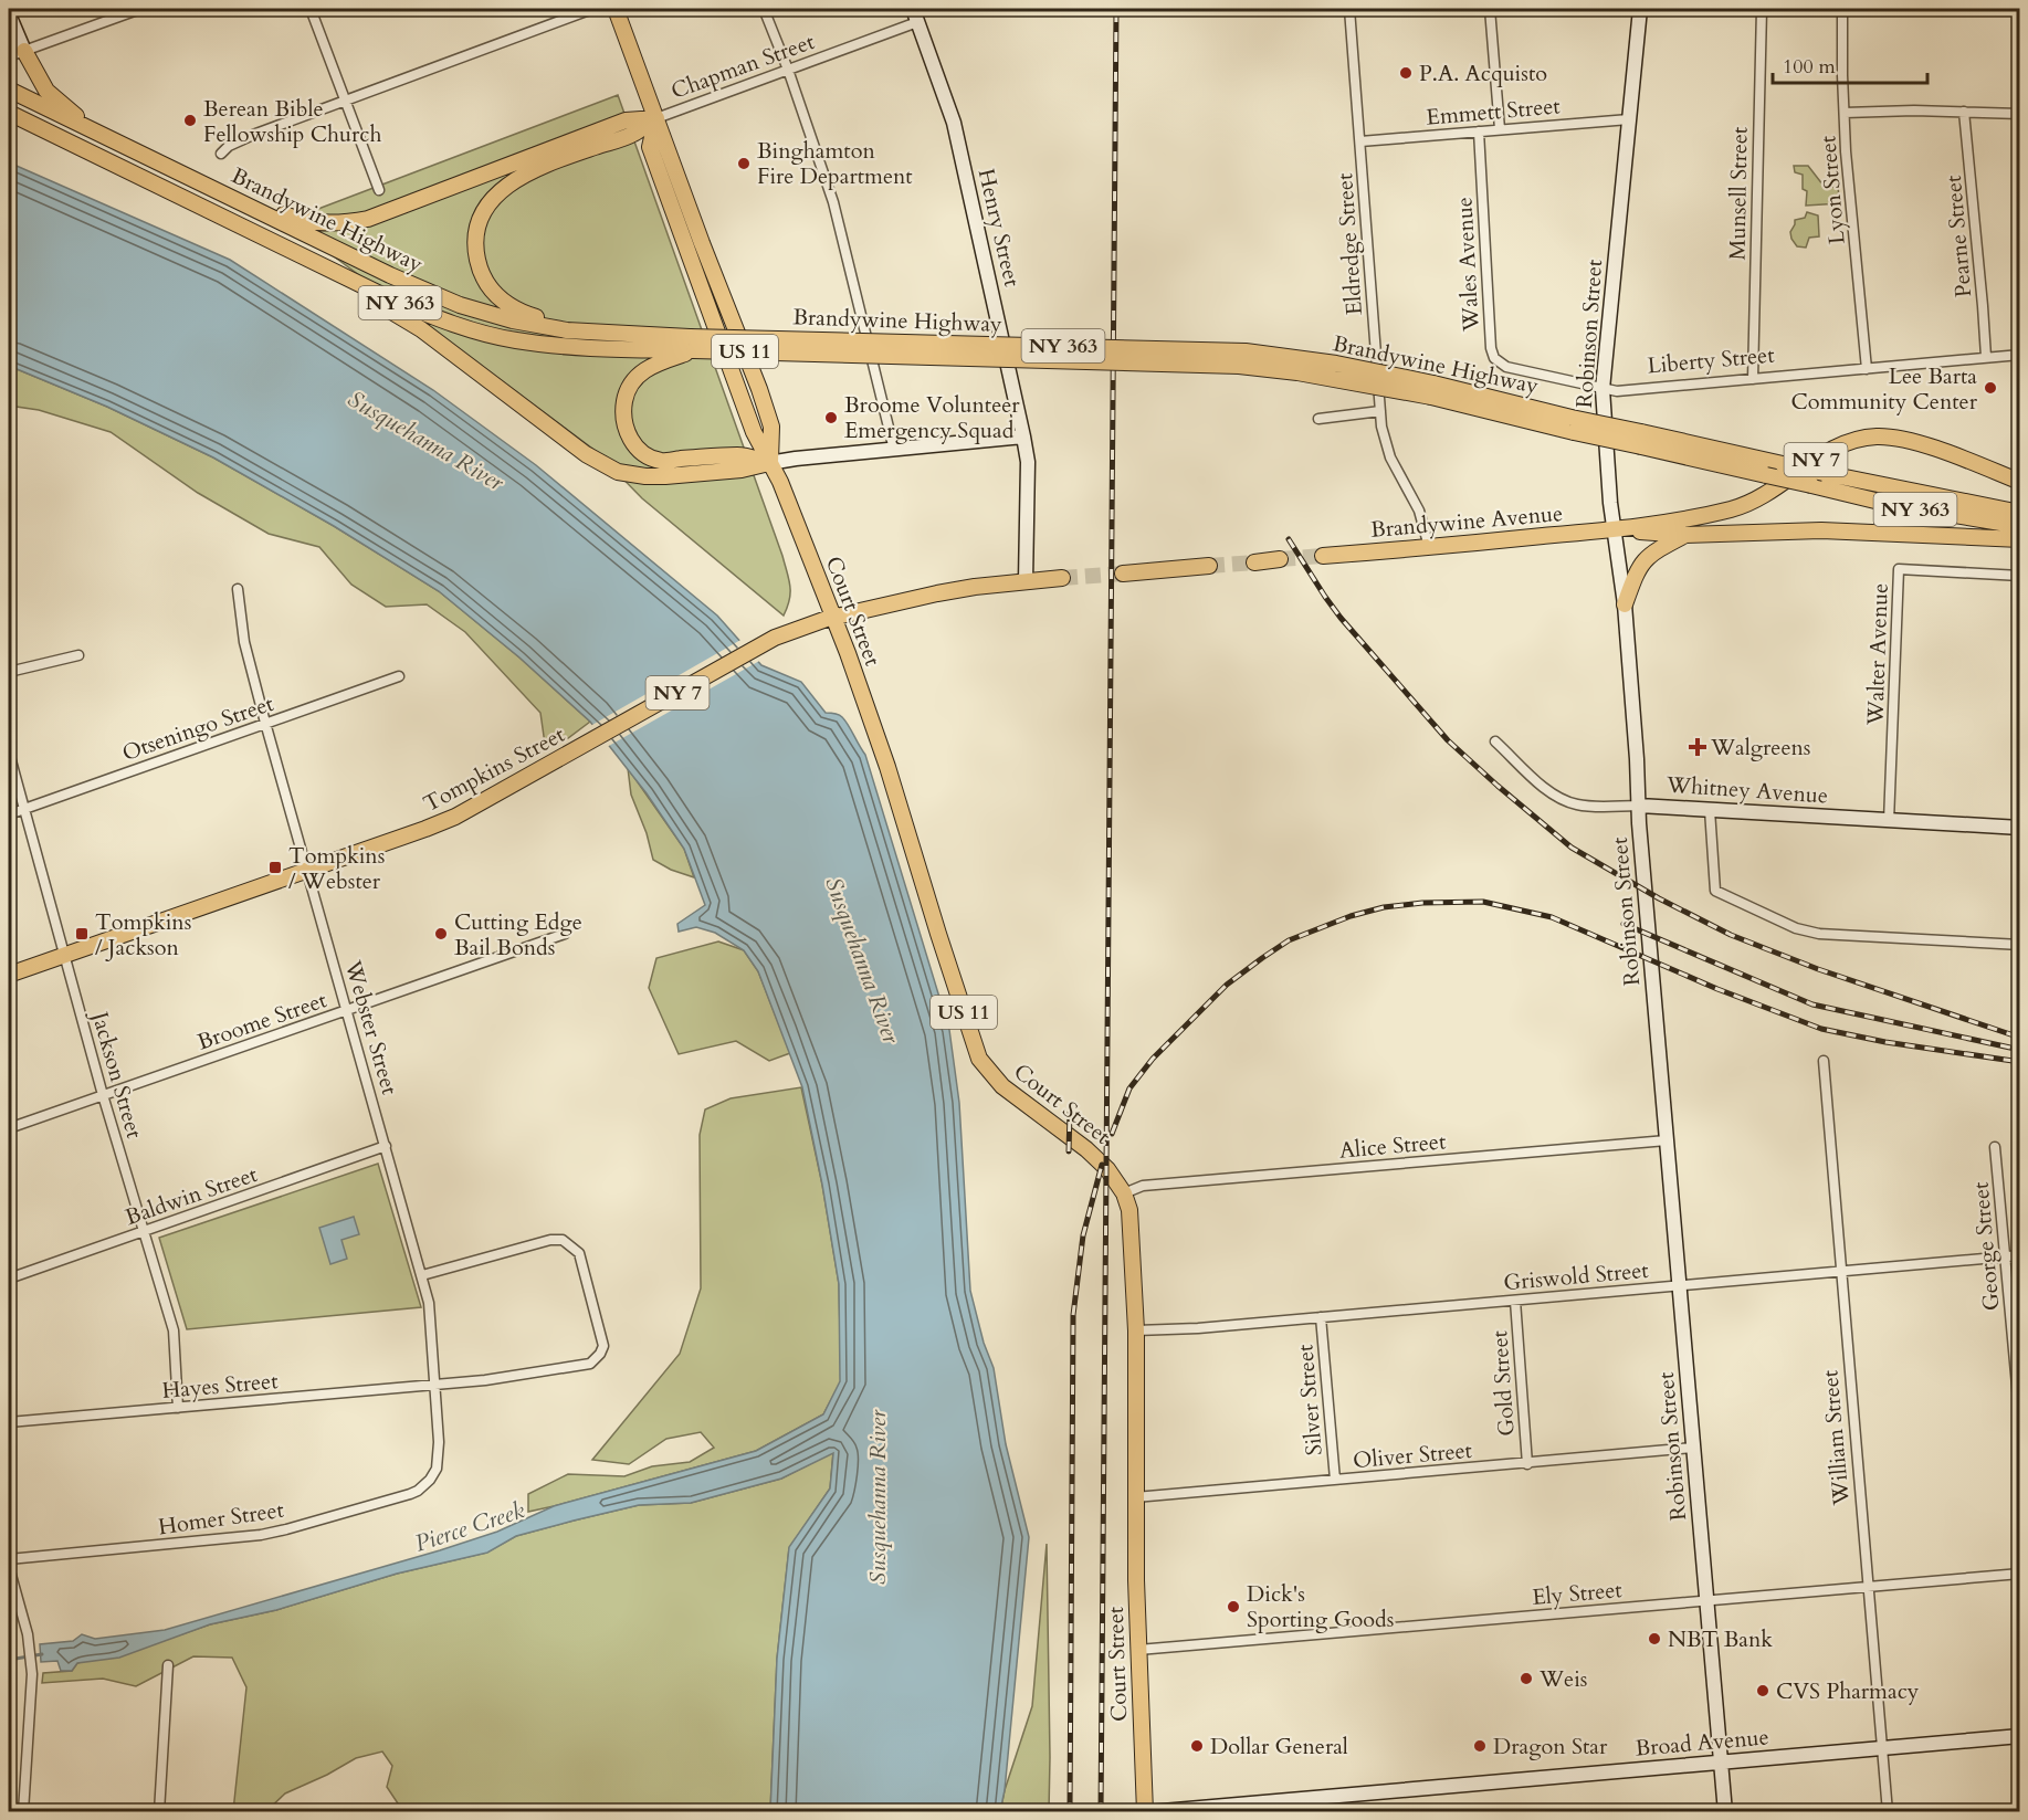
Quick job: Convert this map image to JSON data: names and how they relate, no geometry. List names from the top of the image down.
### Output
{
  "streets": {
    "main road": [
      "Brandywine Highway",
      "NY 363",
      "US 11",
      "NY 7",
      "Brandywine Avenue",
      "Court Street",
      "Tompkins Street"
    ],
    "street": [
      "Chapman Street",
      "Emmett Street",
      "Lyon Street",
      "Munsell Street",
      "Henry Street",
      "Pearne Street",
      "Eldredge Street",
      "Wales Avenue",
      "Robinson Street",
      "Liberty Street",
      "Walter Avenue",
      "Otseningo Street",
      "Whitney Avenue",
      "Broome Street",
      "Webster Street",
      "Jackson Street",
      "Alice Street",
      "Baldwin Street",
      "George Street",
      "Griswold Street",
      "Gold Street",
      "Hayes Street",
      "Silver Street",
      "William Street",
      "Oliver Street",
      "Homer Street",
      "Ely Street",
      "Broad Avenue"
    ]
  },
  "crossings": [
    ["Chapman Street", "Henry Street"],
    ["Chapman Street", "Court Street"],
    ["Emmett Street", "Eldredge Street"],
    ["Emmett Street", "Wales Avenue"],
    ["Emmett Street", "Robinson Street"],
    ["Lyon Street", "Liberty Street"],
    ["Munsell Street", "Liberty Street"],
    ["Henry Street", "NY 7"],
    ["Pearne Street", "Liberty Street"],
    ["Eldredge Street", "Brandywine Avenue"],
    ["Wales Avenue", "Robinson Street"],
    ["Wales Avenue", "Liberty Street"],
    ["Robinson Street", "Liberty Street"],
    ["Robinson Street", "NY 7"],
    ["Robinson Street", "Brandywine Avenue"],
    ["Robinson Street", "Whitney Avenue"],
    ["Robinson Street", "Alice Street"],
    ["Robinson Street", "Griswold Street"],
    ["Robinson Street", "Oliver Street"],
    ["Robinson Street", "Ely Street"],
    ["Robinson Street", "Broad Avenue"],
    ["NY 7", "Brandywine Avenue"],
    ["NY 7", "Court Street"],
    ["NY 7", "Tompkins Street"],
    ["Court Street", "Tompkins Street"],
    ["Court Street", "Alice Street"],
    ["Court Street", "Griswold Street"],
    ["Court Street", "Oliver Street"],
    ["Court Street", "Ely Street"],
    ["Court Street", "Broad Avenue"],
    ["Walter Avenue", "Whitney Avenue"],
    ["Otseningo Street", "Webster Street"],
    ["Otseningo Street", "Jackson Street"],
    ["Tompkins Street", "Webster Street"],
    ["Tompkins Street", "Jackson Street"],
    ["Broome Street", "Webster Street"],
    ["Broome Street", "Jackson Street"],
    ["Webster Street", "Baldwin Street"],
    ["Webster Street", "Hayes Street"],
    ["Webster Street", "Homer Street"],
    ["Jackson Street", "Baldwin Street"],
    ["Jackson Street", "Hayes Street"],
    ["George Street", "Griswold Street"],
    ["Griswold Street", "Gold Street"],
    ["Griswold Street", "Silver Street"],
    ["Griswold Street", "William Street"],
    ["Gold Street", "Oliver Street"],
    ["Silver Street", "Oliver Street"],
    ["William Street", "Ely Street"],
    ["William Street", "Broad Avenue"]
  ],
  "water": ["Susquehanna River", "Pierce Creek"],
  "places": {
    "other": [
      "P.A. Acquisto",
      "Berean Bible Fellowship Church",
      "Binghamton Fire Department",
      "Lee Barta Community Center",
      "Broome Volunteer Emergency Squad",
      "Cutting Edge Bail Bonds",
      "Dick's Sporting Goods",
      "NBT Bank",
      "Weis",
      "CVS Pharmacy",
      "Dollar General",
      "Dragon Star"
    ],
    "health": ["Walgreens"],
    "transit": ["Tompkins / Webster", "Tompkins / Jackson"]
  },
  "scale_bar": "100 m"
}
